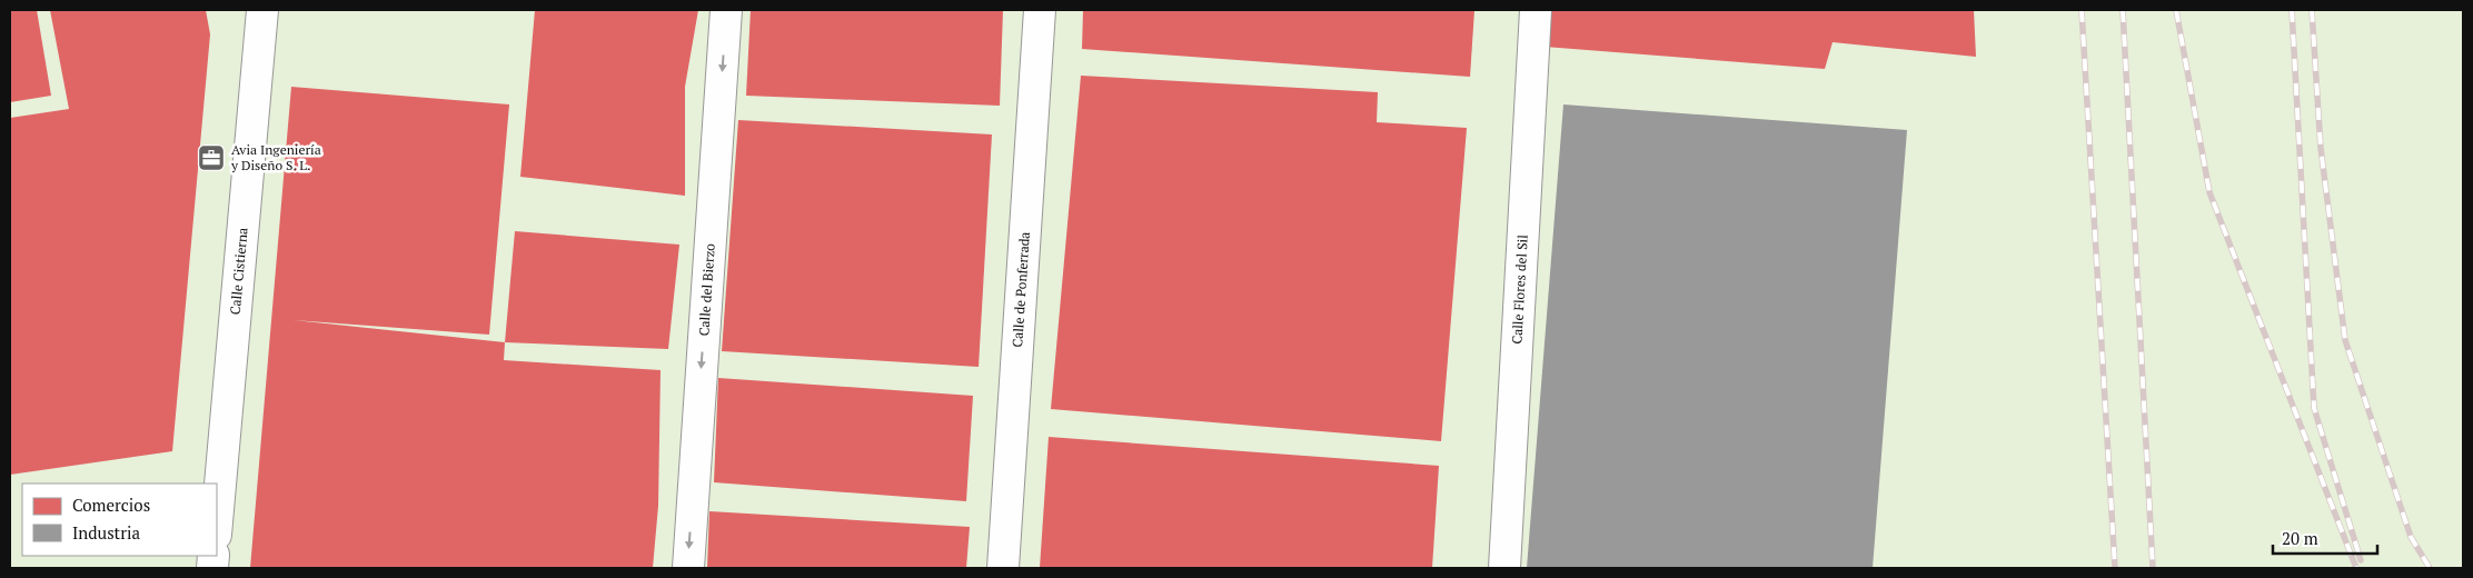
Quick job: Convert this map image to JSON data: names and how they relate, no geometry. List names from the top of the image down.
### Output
{
  "streets": {
    "street": [
      "Calle Cistierna",
      "Calle del Bierzo",
      "Calle de Ponferrada",
      "Calle Flores del Sil"
    ]
  },
  "one_way": ["Calle del Bierzo"],
  "places": {
    "office": ["Avia Ingeniería y Diseño S. L."]
  },
  "legend": ["Comercios", "Industria"],
  "scale_bar": "20 m"
}
